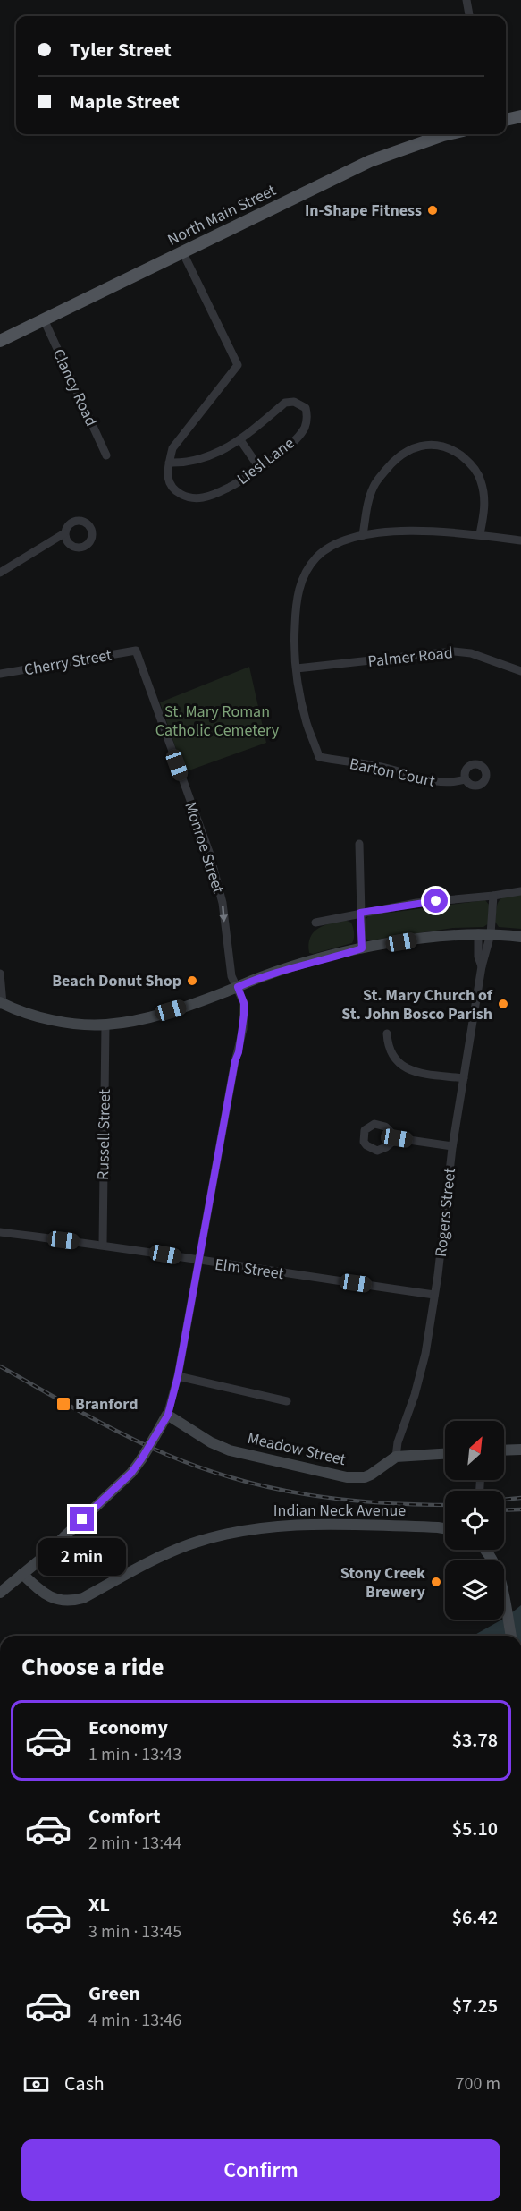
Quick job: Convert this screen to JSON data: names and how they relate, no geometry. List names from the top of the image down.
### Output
{
  "streets": {
    "main road": ["North Main Street"],
    "street": [
      "Clancy Road",
      "Liesl Lane",
      "Palmer Road",
      "Cherry Street",
      "Barton Court",
      "Monroe Street",
      "Russell Street",
      "Rogers Street",
      "Elm Street",
      "Meadow Street",
      "Indian Neck Avenue"
    ]
  },
  "crossings": [
    ["North Main Street", "Clancy Road"],
    ["Palmer Road", "Barton Court"],
    ["Cherry Street", "Monroe Street"],
    ["Monroe Street", "Elm Street"],
    ["Monroe Street", "Meadow Street"],
    ["Russell Street", "Elm Street"],
    ["Rogers Street", "Elm Street"],
    ["Rogers Street", "Meadow Street"]
  ],
  "one_way": ["Monroe Street"],
  "parks": ["St. Mary Roman Catholic Cemetery"],
  "places": {
    "other": [
      "In-Shape Fitness",
      "Beach Donut Shop",
      "St. Mary Church of St. John Bosco Parish",
      "Stony Creek Brewery"
    ],
    "transit": ["Branford"]
  },
  "north": "top right",
  "page": {
    "banner": ["Tyler Street", "Maple Street"],
    "bubble": "2 min",
    "heading": "Choose a ride",
    "list": [
      {
        "name": "Economy",
        "note": "1 min · 13:43",
        "value": "$3.78"
      },
      {
        "name": "Comfort",
        "note": "2 min · 13:44",
        "value": "$5.10"
      },
      {
        "name": "XL",
        "note": "3 min · 13:45",
        "value": "$6.42"
      },
      {
        "name": "Green",
        "note": "4 min · 13:46",
        "value": "$7.25"
      }
    ],
    "pay": ["Cash", "700 m"],
    "buttons": "Confirm"
  }
}
